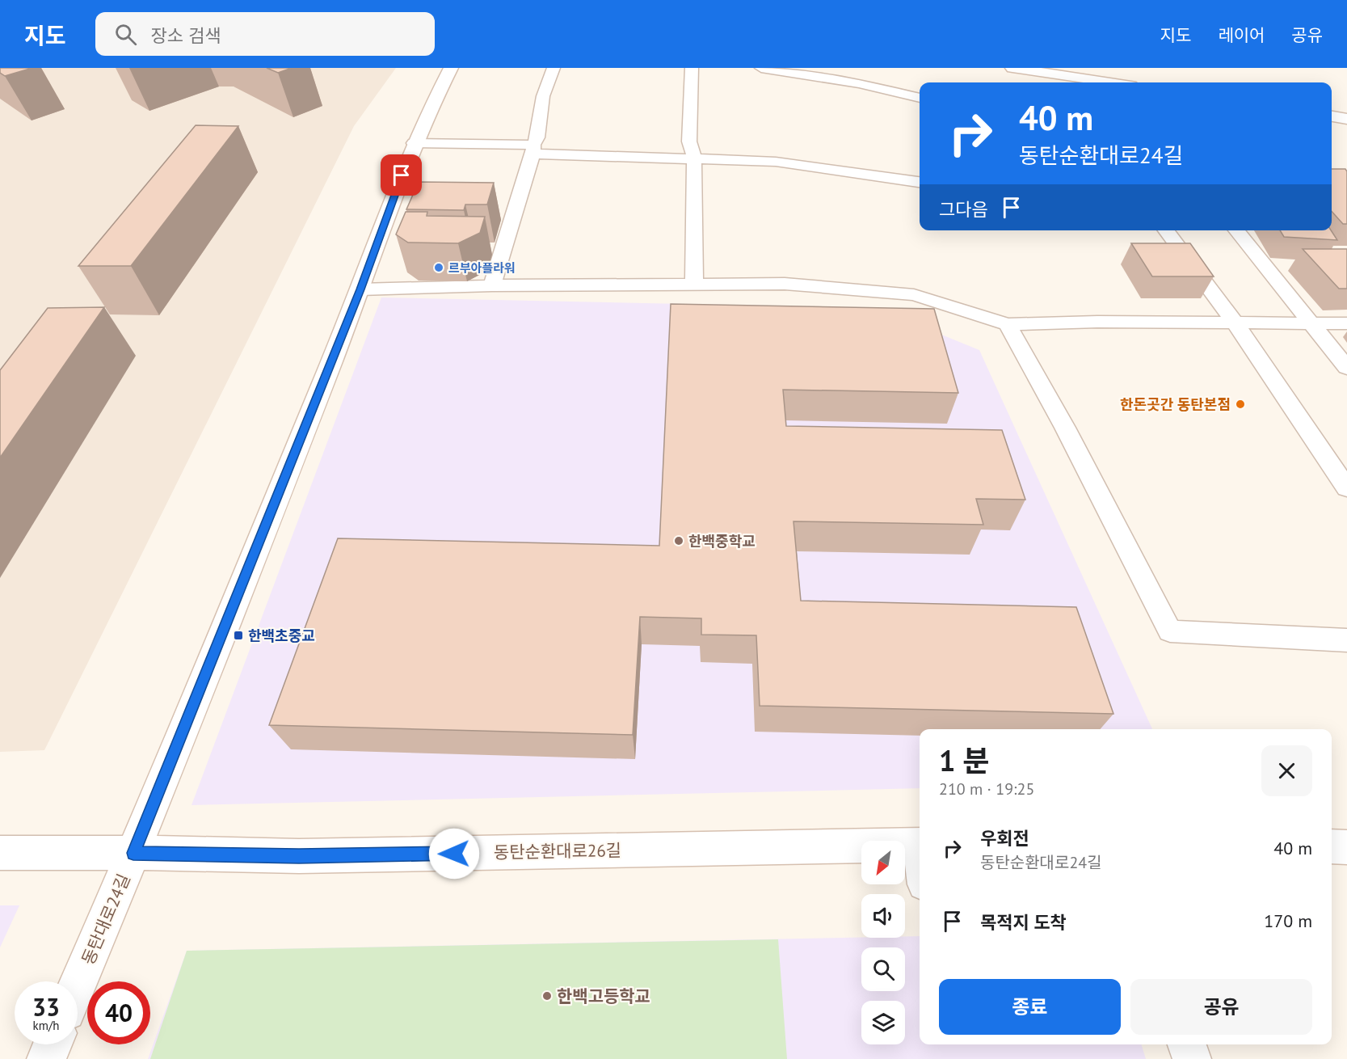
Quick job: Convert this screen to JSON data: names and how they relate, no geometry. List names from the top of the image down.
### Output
{
  "streets": {
    "street": ["동탄순환대로26길", "동탄대로24길"]
  },
  "crossings": [
    ["동탄순환대로26길", "동탄대로24길"]
  ],
  "places": {
    "other": [
      "르부아플라워",
      "한돈곳간 동탄본점",
      "한백중학교",
      "한백고등학교"
    ],
    "transit": ["한백초중교"]
  },
  "north": "bottom left",
  "page": {
    "header": "지도",
    "search": "장소 검색",
    "nav": ["지도", "레이어", "공유"],
    "turn": ["40 m", "동탄순환대로24길"],
    "then": "그다음",
    "heading": ["1 분", "210 m · 19:25"],
    "list": [
      {
        "name": "우회전",
        "note": "동탄순환대로24길",
        "value": "40 m"
      },
      {
        "name": "목적지 도착",
        "value": "170 m"
      }
    ],
    "buttons": ["종료", "공유"],
    "speed": "33 km/h",
    "limit": "40"
  }
}
